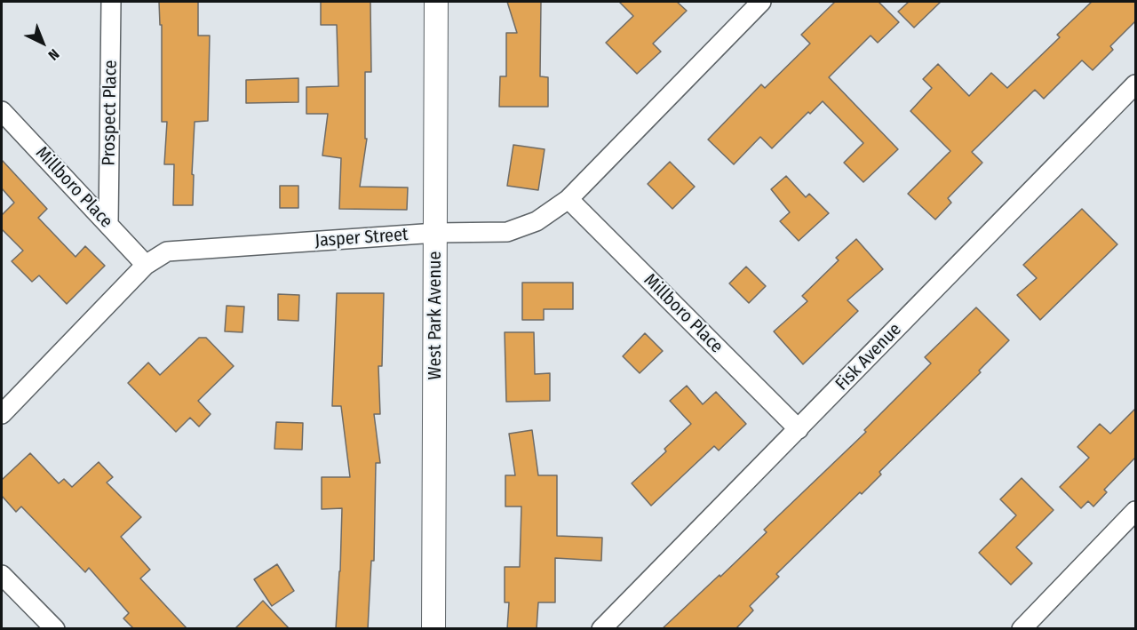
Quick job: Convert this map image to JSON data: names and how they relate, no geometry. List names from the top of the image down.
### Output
{
  "streets": {
    "street": [
      "Prospect Place",
      "Millboro Place",
      "Jasper Street",
      "West Park Avenue",
      "Fisk Avenue"
    ]
  },
  "crossings": [
    ["Prospect Place", "Millboro Place"],
    ["Millboro Place", "Jasper Street"],
    ["Millboro Place", "Fisk Avenue"],
    ["Jasper Street", "West Park Avenue"]
  ],
  "north": "bottom right"
}
